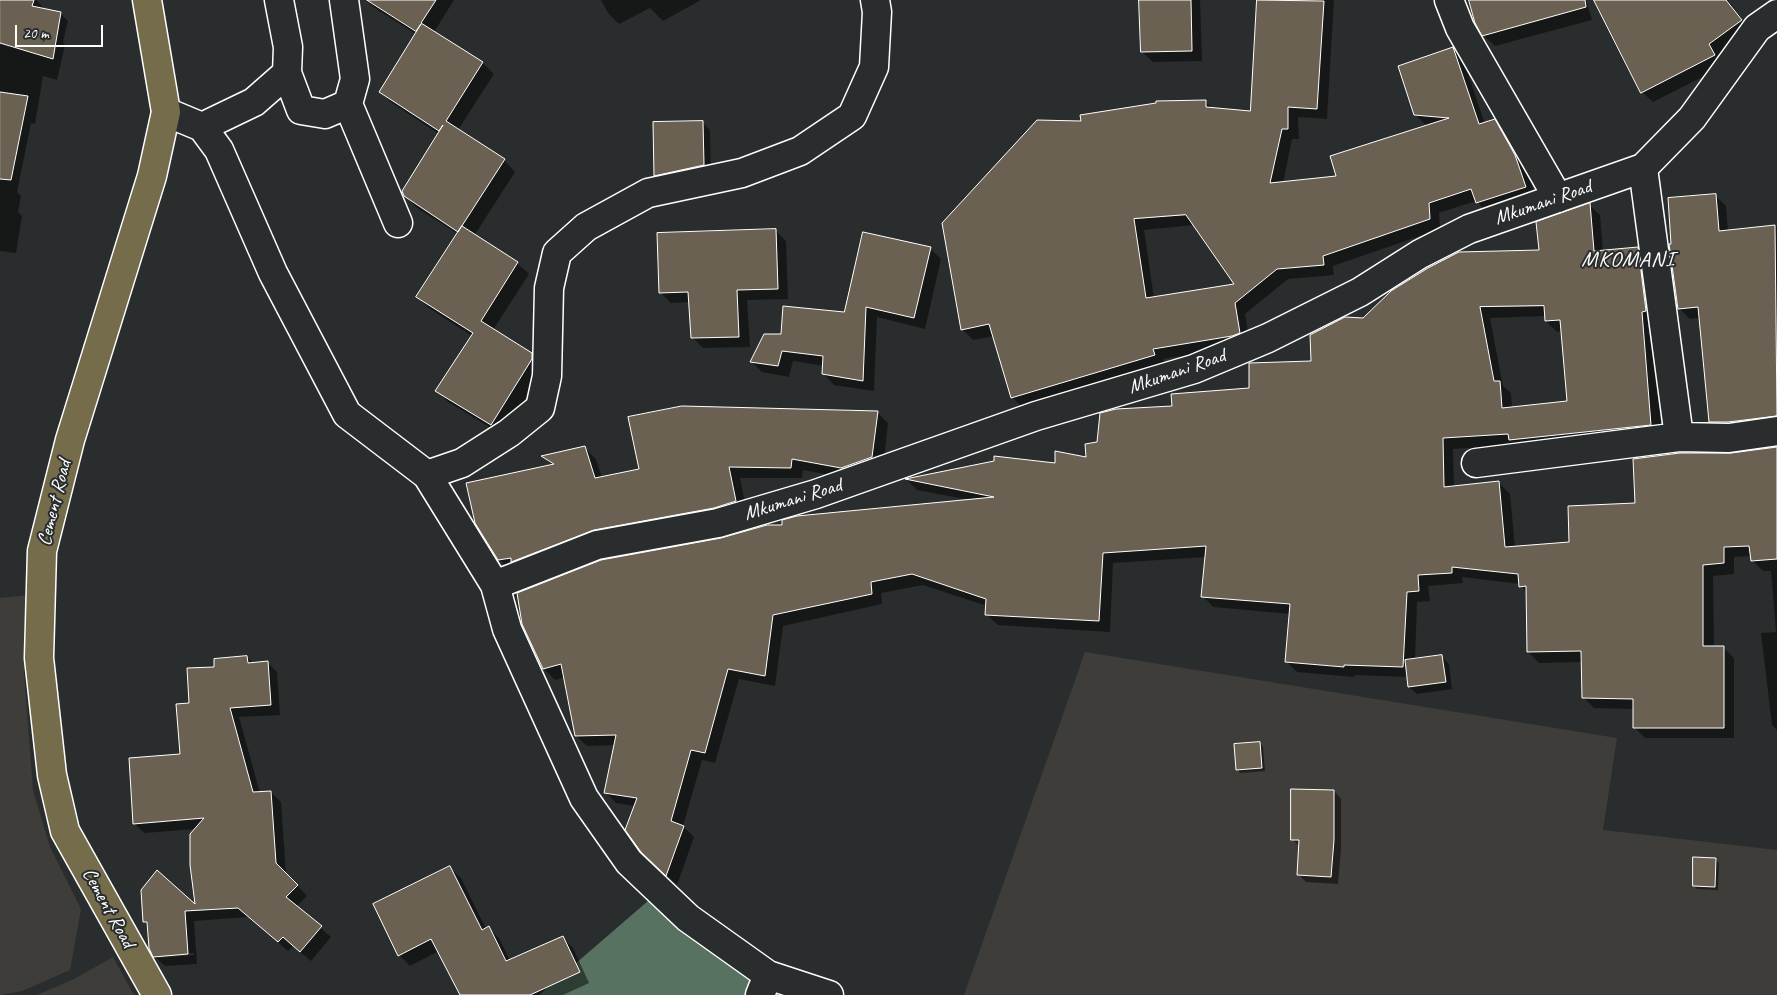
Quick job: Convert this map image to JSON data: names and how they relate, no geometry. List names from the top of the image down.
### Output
{
  "streets": {
    "main road": ["Cement Road"],
    "street": ["Mkumani Road"]
  },
  "districts": ["MKOMANI"],
  "scale_bar": "20 m"
}
